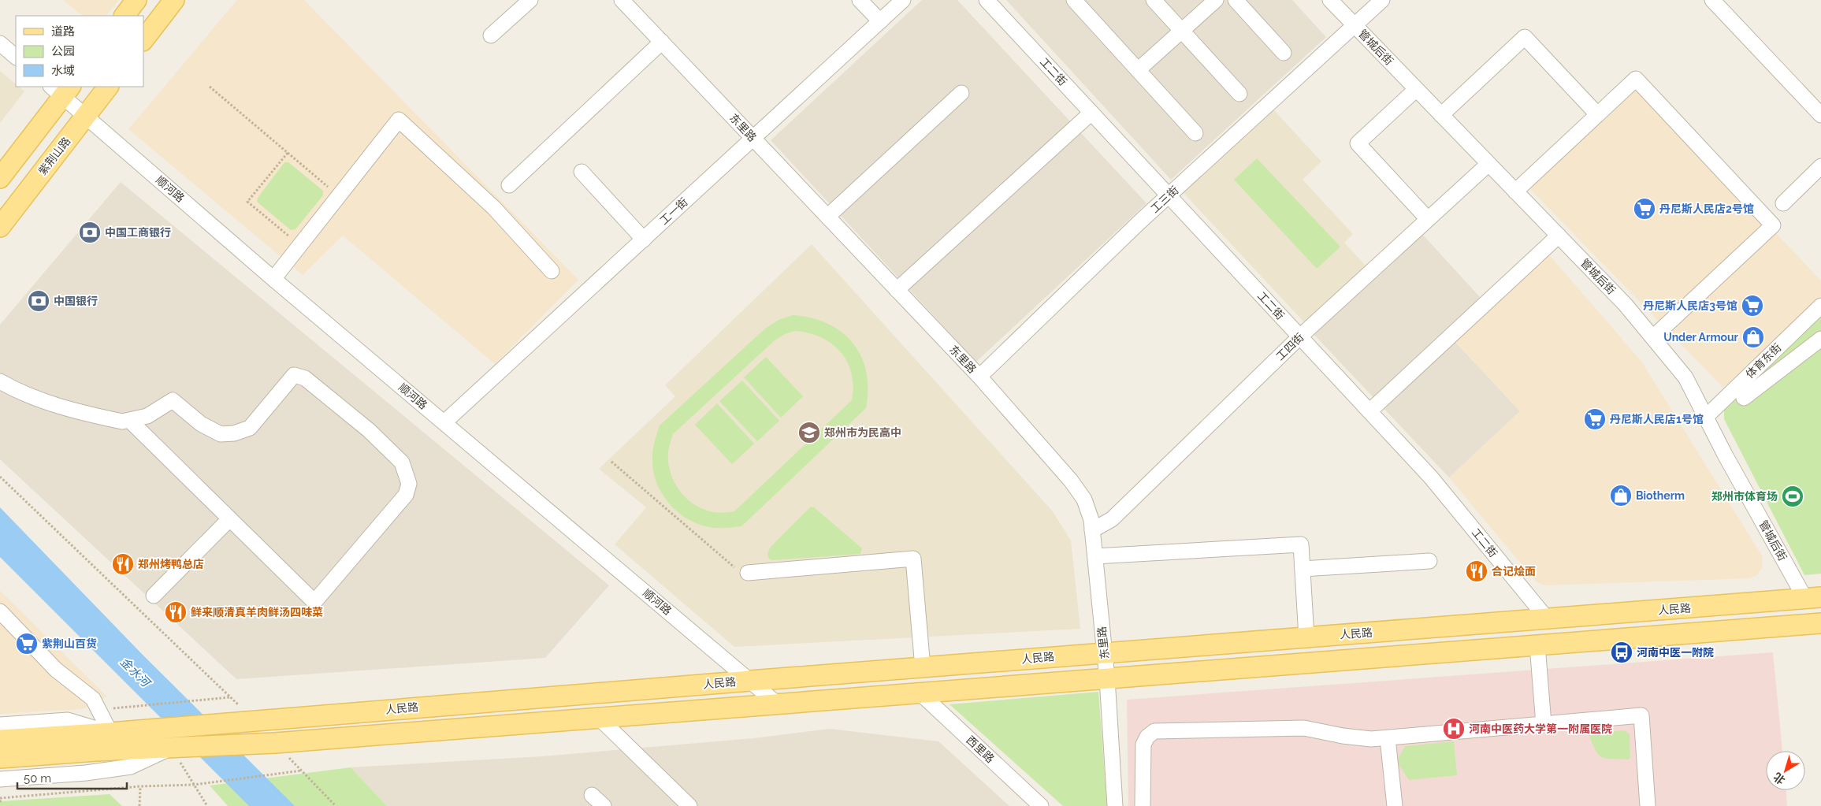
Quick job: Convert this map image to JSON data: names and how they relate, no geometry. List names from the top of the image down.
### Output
{
  "streets": {
    "main road": ["紫荆山路", "人民路"],
    "street": [
      "管城后街",
      "工二街",
      "东里路",
      "顺河路",
      "工三街",
      "工一街",
      "工四街",
      "体育东街",
      "西里路"
    ]
  },
  "crossings": [
    ["管城后街", "工三街"],
    ["管城后街", "工四街"],
    ["管城后街", "体育东街"],
    ["管城后街", "人民路"],
    ["工二街", "工三街"],
    ["工二街", "工四街"],
    ["工二街", "人民路"],
    ["东里路", "工三街"],
    ["东里路", "工一街"],
    ["东里路", "工四街"],
    ["东里路", "人民路"],
    ["紫荆山路", "顺河路"],
    ["顺河路", "工一街"],
    ["顺河路", "人民路"]
  ],
  "water": ["金水河"],
  "places": {
    "supermarket": [
      "丹尼斯人民店2号馆",
      "丹尼斯人民店3号馆",
      "丹尼斯人民店1号馆",
      "紫荆山百货"
    ],
    "bank": ["中国工商银行", "中国银行"],
    "shop": ["Under Armour", "Biotherm"],
    "school or university": ["郑州市为民高中"],
    "sports": ["郑州市体育场"],
    "restaurant": ["郑州烤鸭总店", "合记烩面", "鲜来顺清真羊肉鲜汤四味菜"],
    "bus stop": ["河南中医一附院"],
    "hospital": ["河南中医药大学第一附属医院"]
  },
  "legend": ["道路", "公园", "水域"],
  "scale_bar": "50 m",
  "north": "bottom left"
}
